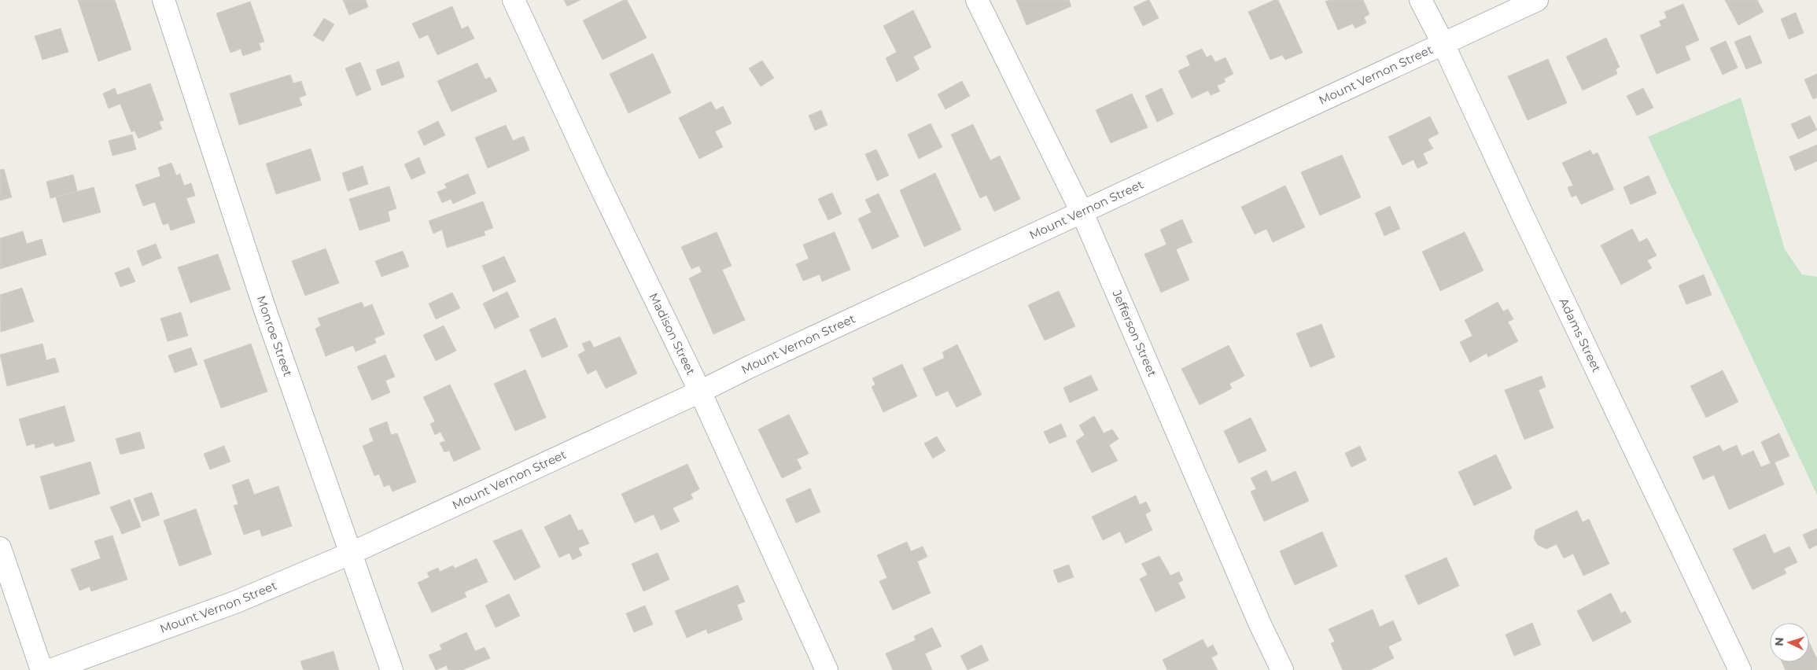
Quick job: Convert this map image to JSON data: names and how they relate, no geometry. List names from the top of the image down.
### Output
{
  "streets": {
    "street": [
      "Mount Vernon Street",
      "Jefferson Street",
      "Madison Street",
      "Adams Street",
      "Monroe Street"
    ]
  },
  "crossings": [
    ["Mount Vernon Street", "Jefferson Street"],
    ["Mount Vernon Street", "Madison Street"],
    ["Mount Vernon Street", "Adams Street"],
    ["Mount Vernon Street", "Monroe Street"]
  ],
  "north": "left"
}
